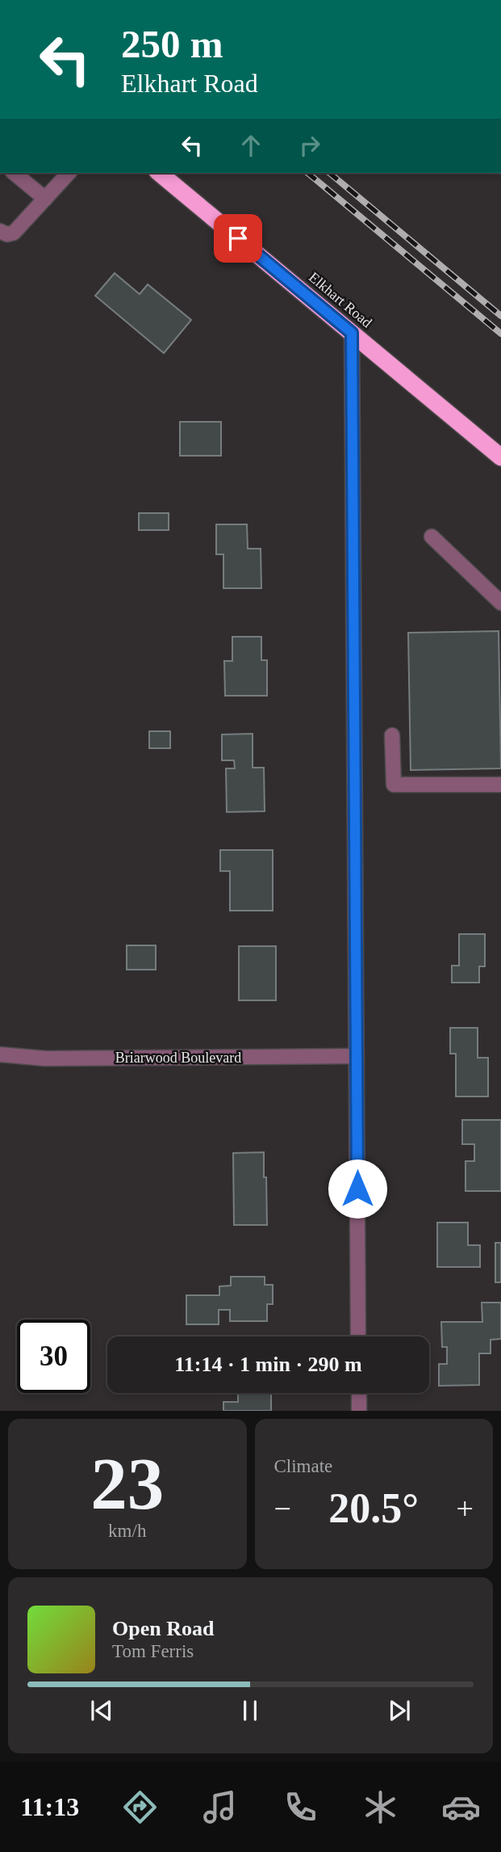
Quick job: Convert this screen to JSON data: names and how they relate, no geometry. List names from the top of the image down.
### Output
{
  "streets": {
    "highway": ["Elkhart Road"],
    "street": ["Briarwood Boulevard"]
  },
  "page": {
    "turn": ["250 m", "Elkhart Road"],
    "limit": "30",
    "trip": "11:14 · 1 min · 290 m",
    "tile": [
      ["23", "km/h"],
      "Climate"
    ],
    "heat": ["−", "20.5°", "+"],
    "song": ["Open Road", "Tom Ferris"],
    "tabs": "11:13"
  }
}
